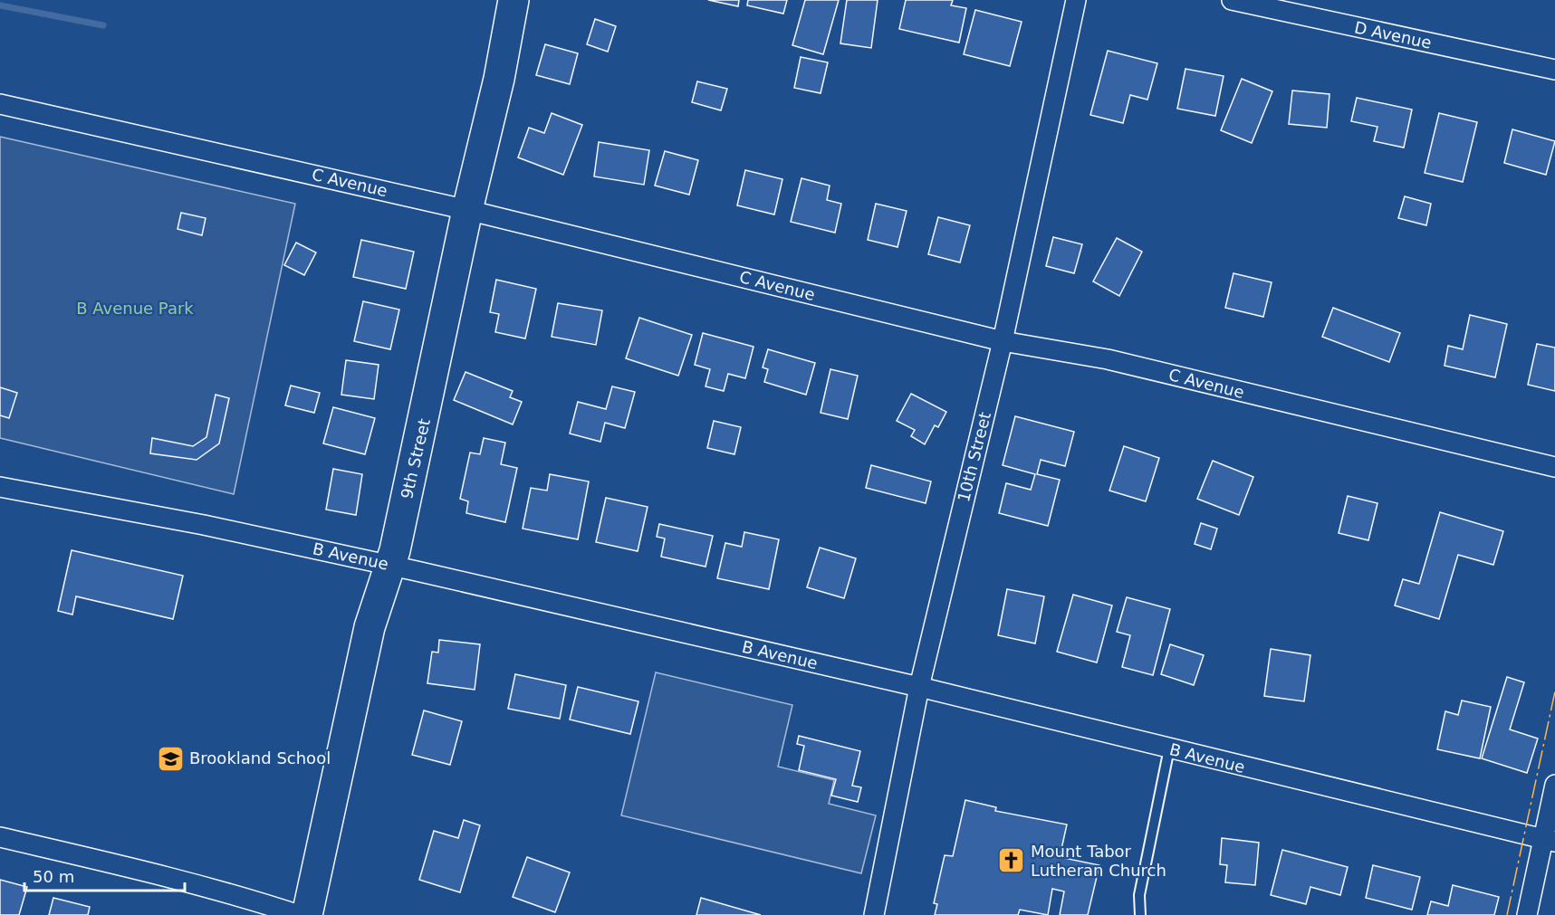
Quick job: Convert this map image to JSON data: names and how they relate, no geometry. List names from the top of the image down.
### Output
{
  "streets": {
    "main road": ["9th Street"],
    "street": [
      "D Avenue",
      "C Avenue",
      "10th Street",
      "B Avenue"
    ]
  },
  "crossings": [
    ["C Avenue", "10th Street"],
    ["C Avenue", "9th Street"],
    ["10th Street", "B Avenue"],
    ["9th Street", "B Avenue"]
  ],
  "parks": ["B Avenue Park"],
  "places": {
    "school or university": ["Brookland School"],
    "church": ["Mount Tabor Lutheran Church"]
  },
  "scale_bar": "50 m"
}
